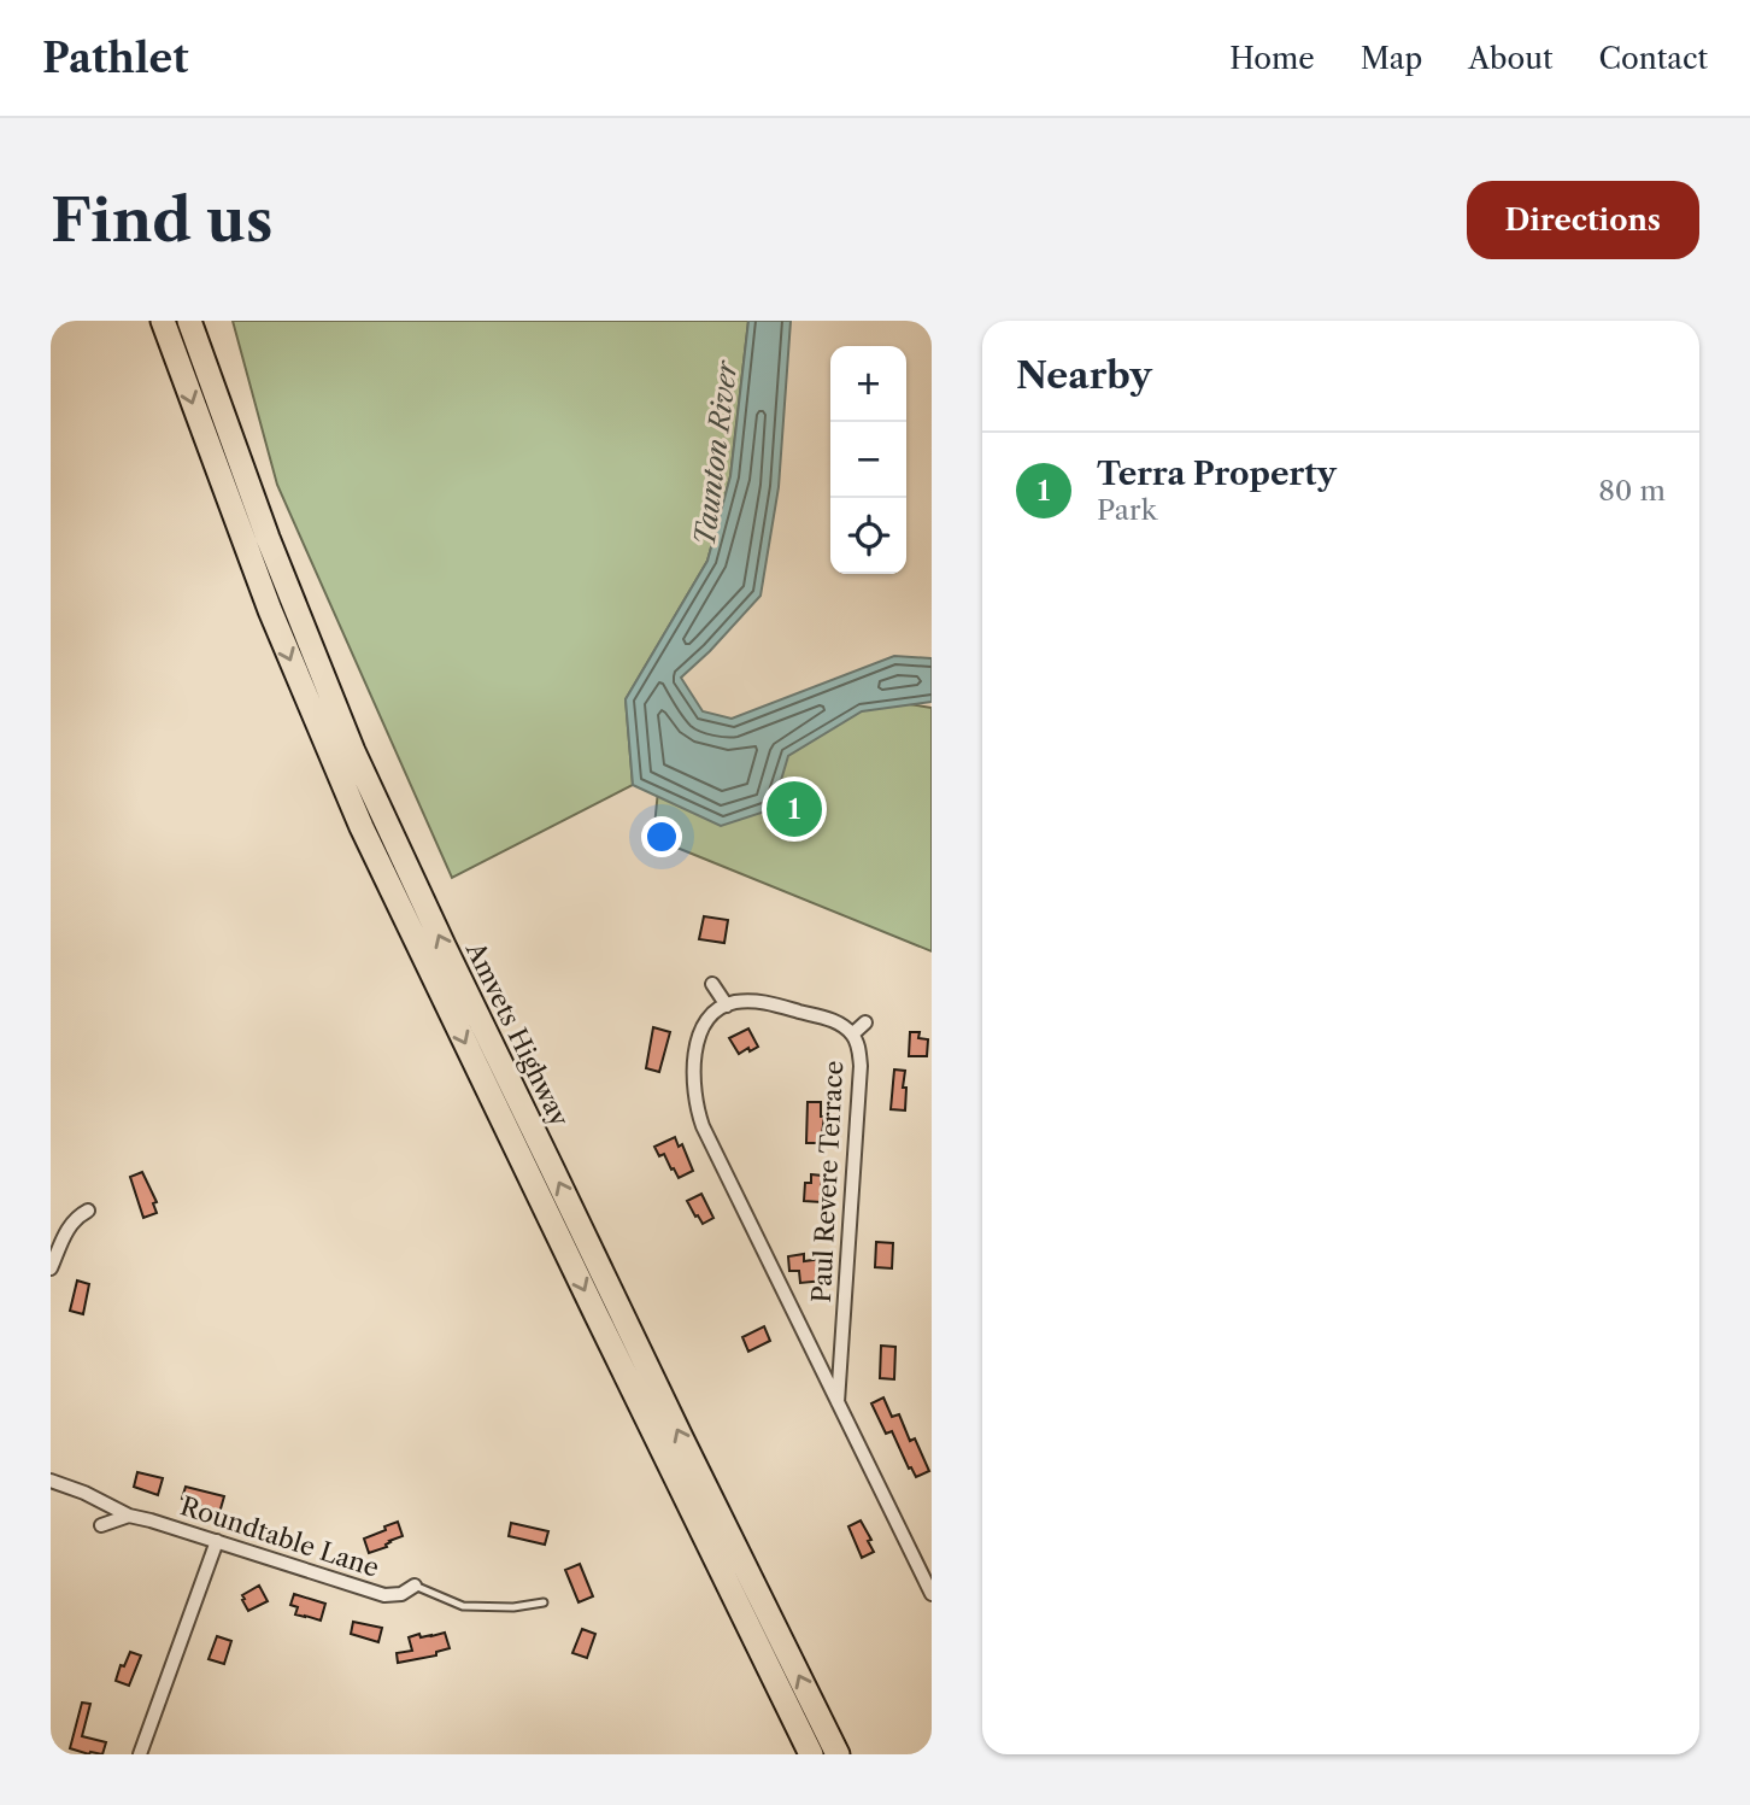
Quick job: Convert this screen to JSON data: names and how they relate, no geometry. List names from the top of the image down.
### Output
{
  "streets": {
    "highway": ["Amvets Highway"],
    "street": ["Paul Revere Terrace", "Roundtable Lane"]
  },
  "water": ["Taunton River"],
  "page": {
    "header": "Pathlet",
    "nav": [
      "Home",
      "Map",
      "About",
      "Contact"
    ],
    "buttons": "Directions",
    "title": "Find us",
    "heading": "Nearby",
    "map_buttons": ["+", "−"],
    "list": [
      {
        "mark": "1",
        "name": "Terra Property",
        "note": "Park",
        "value": "80 m"
      }
    ],
    "pins": "1"
  }
}
